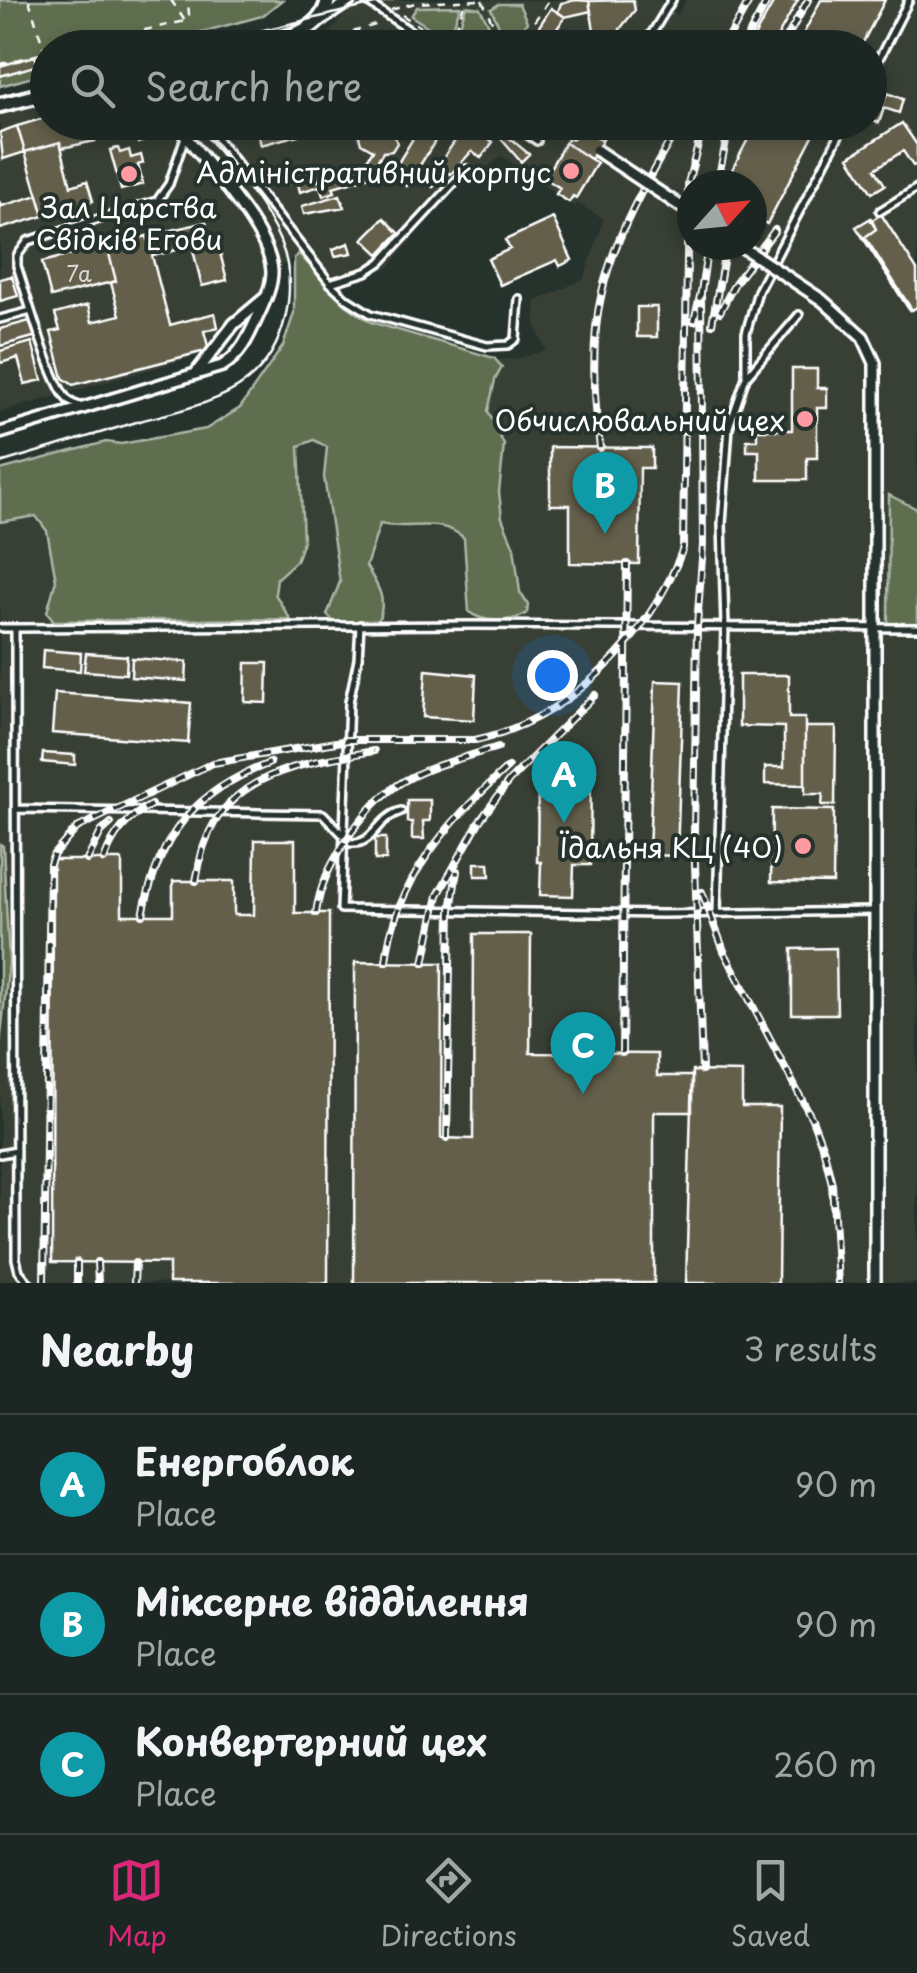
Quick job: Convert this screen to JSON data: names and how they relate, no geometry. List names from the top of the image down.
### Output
{
  "places": [
    "Адміністративний корпус",
    "Зал Царства Свiдкiв Егови",
    "Обчислювальний цех",
    "Їдальня КЦ (40)"
  ],
  "house_numbers": ["7а"],
  "north": "top right",
  "page": {
    "search": "Search here",
    "pins": ["B", "A", "C"],
    "heading": ["Nearby", "3 results"],
    "list": [
      {
        "mark": "A",
        "name": "Енергоблок",
        "note": "Place",
        "value": "90 m"
      },
      {
        "mark": "B",
        "name": "Міксерне відділення",
        "note": "Place",
        "value": "90 m"
      },
      {
        "mark": "C",
        "name": "Конвертерний цех",
        "note": "Place",
        "value": "260 m"
      }
    ],
    "nav": ["Map", "Directions", "Saved"]
  }
}
